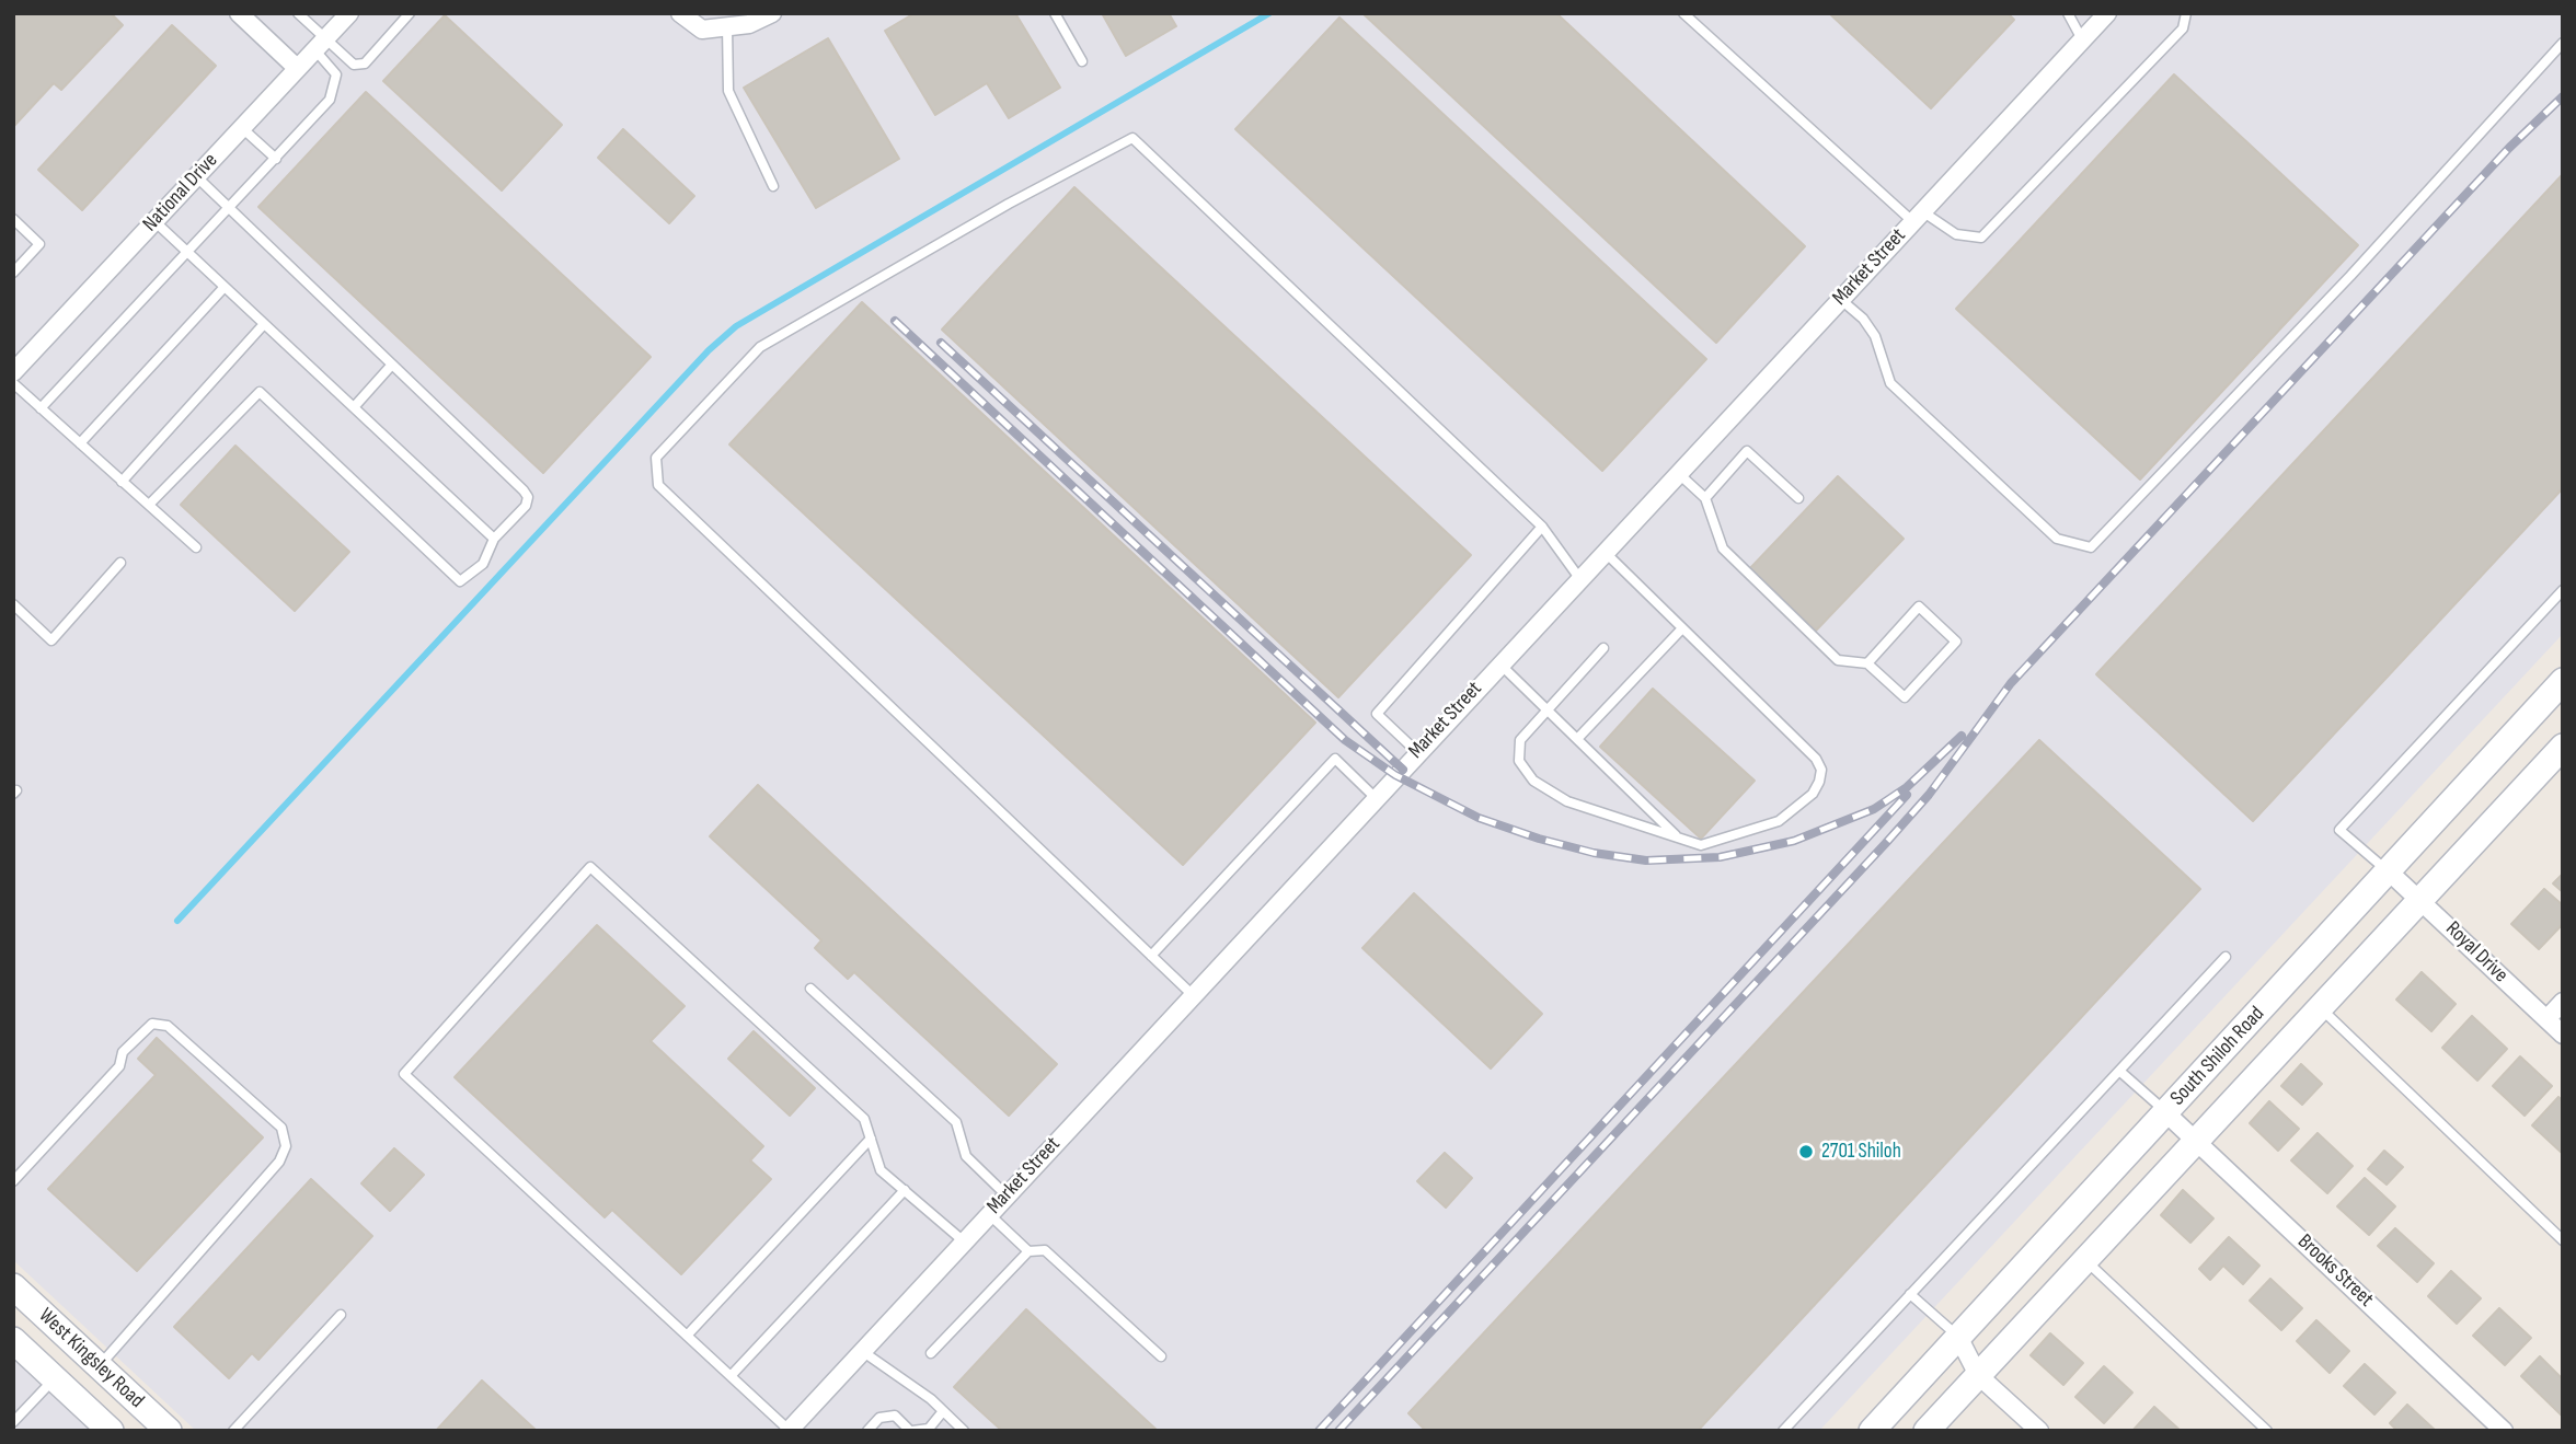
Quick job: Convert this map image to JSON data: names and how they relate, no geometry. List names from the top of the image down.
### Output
{
  "streets": {
    "main road": ["South Shiloh Road", "West Kingsley Road"],
    "street": [
      "National Drive",
      "Market Street",
      "Royal Drive",
      "Brooks Street"
    ]
  },
  "crossings": [
    ["Royal Drive", "South Shiloh Road"],
    ["South Shiloh Road", "Brooks Street"]
  ],
  "places": ["2701 Shiloh"]
}
